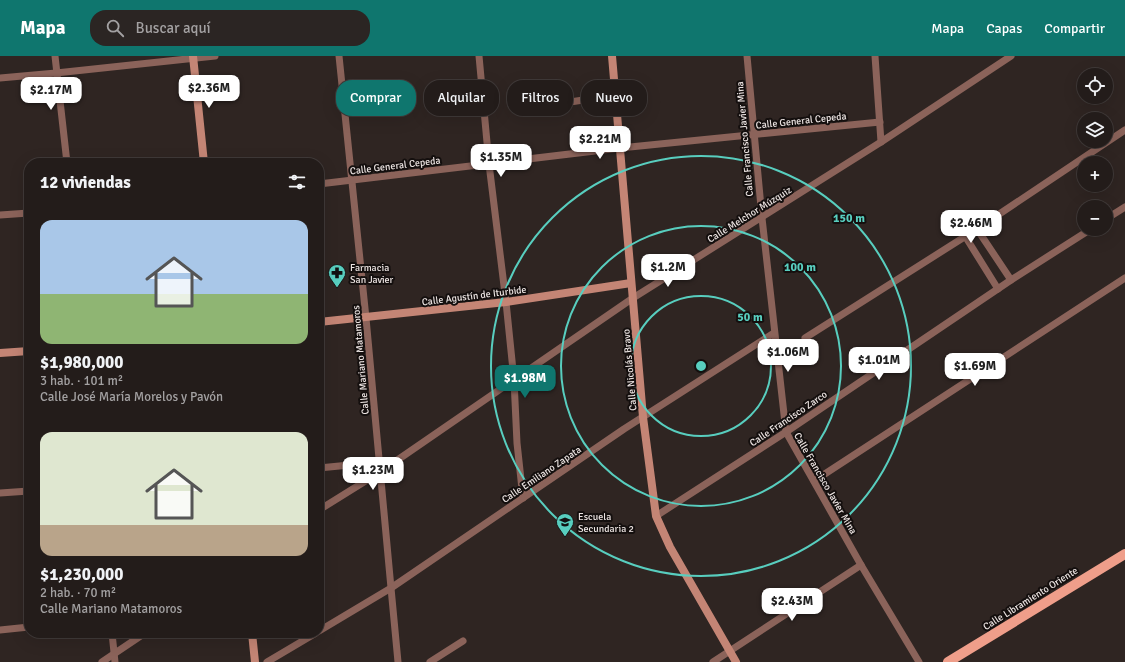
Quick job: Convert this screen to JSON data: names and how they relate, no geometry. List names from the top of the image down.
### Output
{
  "streets": {
    "main road": ["Calle Libramiento Oriente"],
    "street": [
      "Calle General Cepeda",
      "Calle Francisco Javier Mina",
      "Calle Melchor Múzquiz",
      "Calle Agustín de Iturbide",
      "Calle Mariano Matamoros",
      "Calle Nicolás Bravo",
      "Calle Francisco Zarco",
      "Calle Emiliano Zapata"
    ]
  },
  "crossings": [
    ["Calle General Cepeda", "Calle Francisco Javier Mina"],
    ["Calle General Cepeda", "Calle Mariano Matamoros"],
    ["Calle General Cepeda", "Calle Nicolás Bravo"],
    ["Calle Francisco Javier Mina", "Calle Melchor Múzquiz"],
    ["Calle Francisco Javier Mina", "Calle Francisco Zarco"],
    ["Calle Francisco Javier Mina", "Calle Emiliano Zapata"],
    ["Calle Melchor Múzquiz", "Calle Mariano Matamoros"],
    ["Calle Melchor Múzquiz", "Calle Nicolás Bravo"],
    ["Calle Agustín de Iturbide", "Calle Mariano Matamoros"],
    ["Calle Agustín de Iturbide", "Calle Nicolás Bravo"],
    ["Calle Mariano Matamoros", "Calle Emiliano Zapata"],
    ["Calle Nicolás Bravo", "Calle Francisco Zarco"],
    ["Calle Nicolás Bravo", "Calle Emiliano Zapata"]
  ],
  "places": {
    "pharmacy": ["Farmacia San Javier"],
    "school or university": ["Escuela Secundaria 2"]
  },
  "page": {
    "header": "Mapa",
    "search": "Buscar aquí",
    "nav": ["Mapa", "Capas", "Compartir"],
    "map_buttons": ["+", "−"],
    "price": [
      "$2.36M",
      "$2.17M",
      "$2.21M",
      "$1.35M",
      "$2.46M",
      "$1.2M",
      "$1.06M",
      "$1.01M",
      "$1.69M",
      "$1.98M",
      "$1.23M",
      "$2.43M"
    ],
    "chip": [
      "Comprar",
      "Alquilar",
      "Filtros",
      "Nuevo"
    ],
    "heading": "12 viviendas",
    "list": [
      {
        "name": "$1,980,000",
        "note": "3 hab. · 101 m² · Calle José María Morelos y Pavón"
      },
      {
        "name": "$1,230,000",
        "note": "2 hab. · 70 m² · Calle Mariano Matamoros"
      }
    ]
  },
  "rings": ["150 m", "100 m", "50 m"]
}
